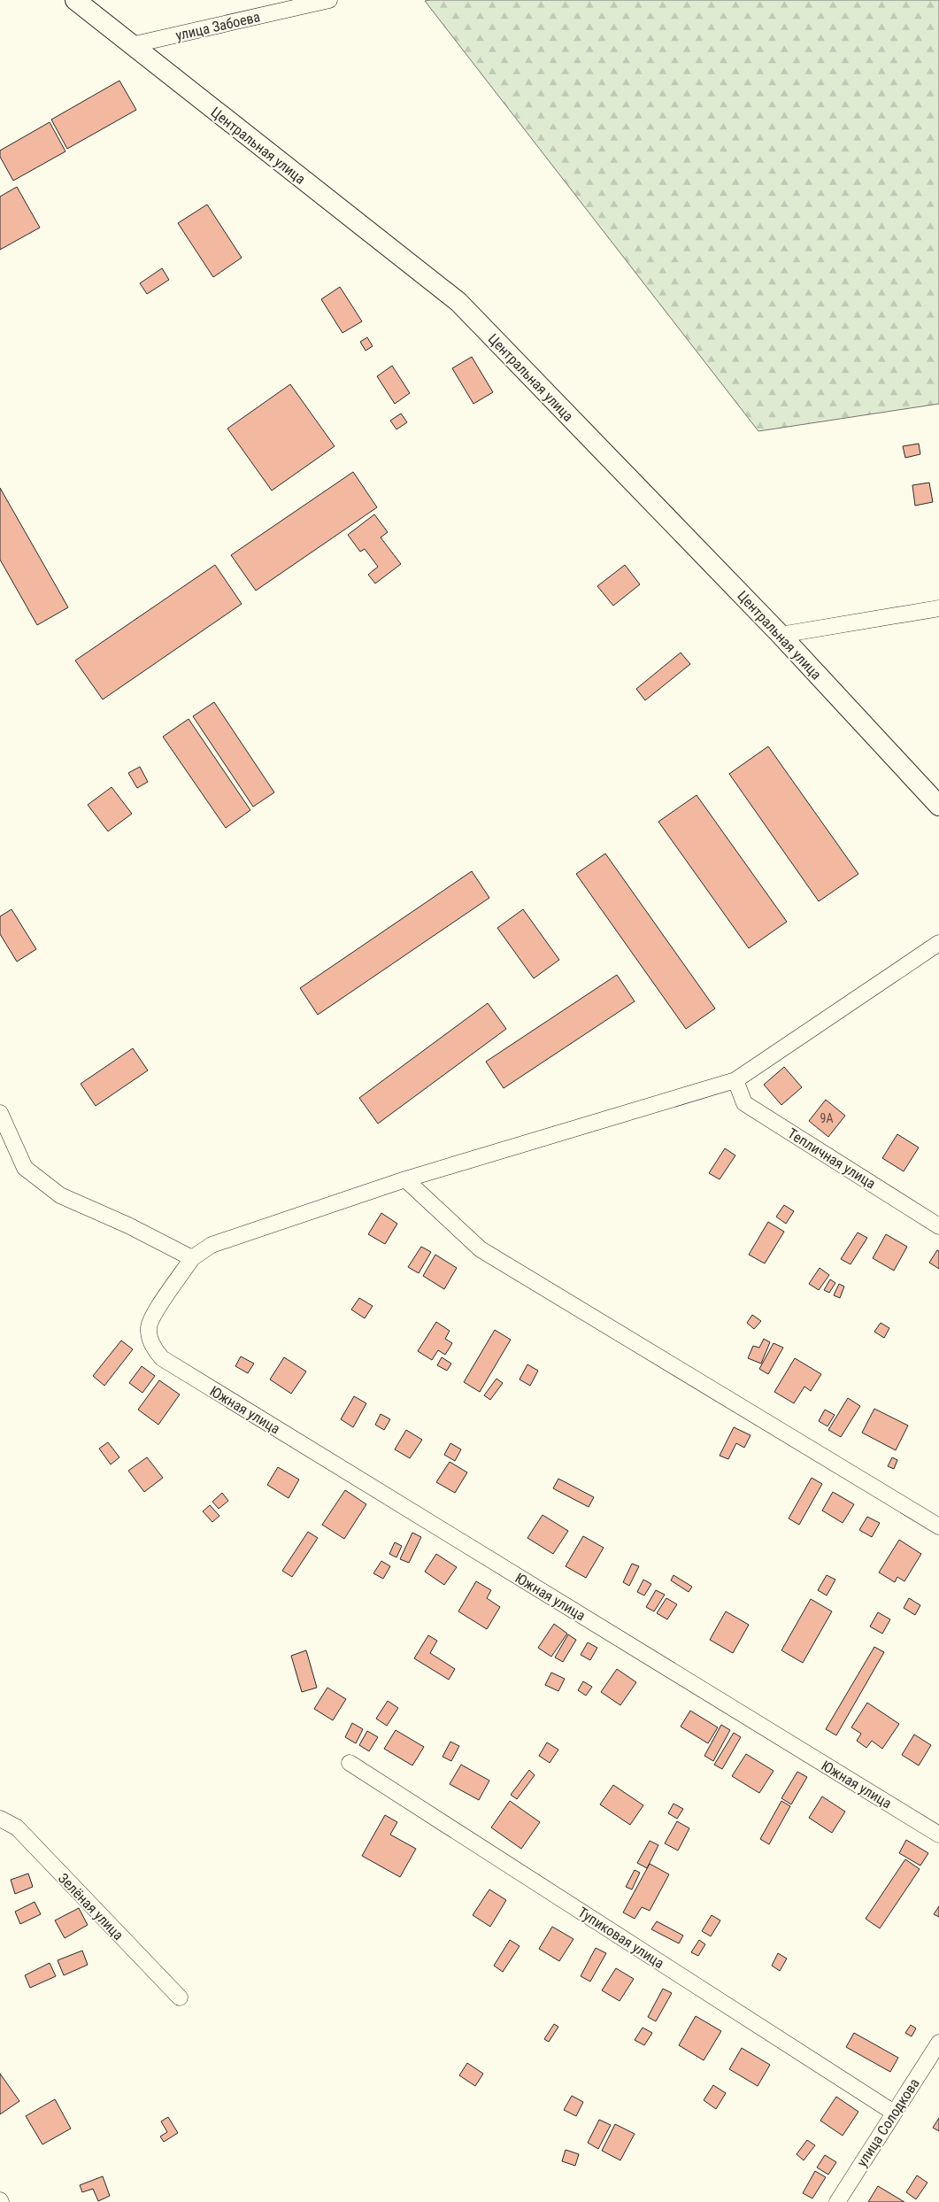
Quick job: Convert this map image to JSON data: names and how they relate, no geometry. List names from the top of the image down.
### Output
{
  "streets": {
    "street": [
      "улица Забоева",
      "Центральная улица",
      "Тепличная улица",
      "Южная улица",
      "Зелёная улица",
      "Тупиковая улица",
      "улица Солодкова"
    ]
  },
  "crossings": [
    ["улица Забоева", "Центральная улица"],
    ["Тупиковая улица", "улица Солодкова"]
  ],
  "house_numbers": ["9А"]
}
